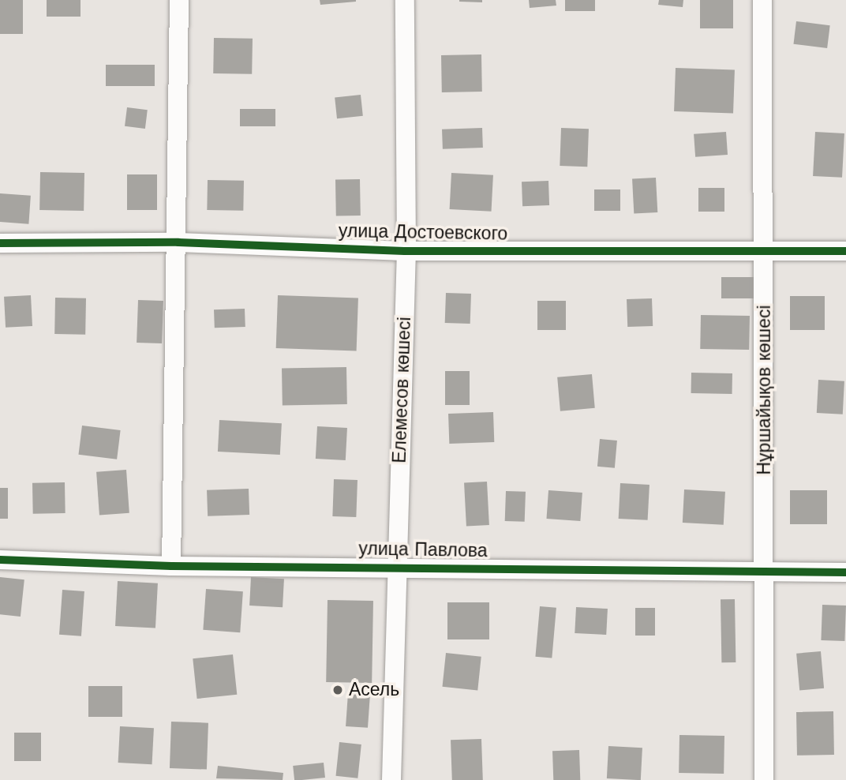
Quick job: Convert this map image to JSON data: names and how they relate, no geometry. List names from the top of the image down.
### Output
{
  "streets": {
    "street": [
      "улица Достоевского",
      "Елемесов көшесі",
      "Нұршайықов көшесі",
      "улица Павлова"
    ]
  },
  "crossings": [
    ["улица Достоевского", "Елемесов көшесі"],
    ["улица Достоевского", "Нұршайықов көшесі"],
    ["Елемесов көшесі", "улица Павлова"],
    ["Нұршайықов көшесі", "улица Павлова"]
  ],
  "places": ["Асель"]
}
